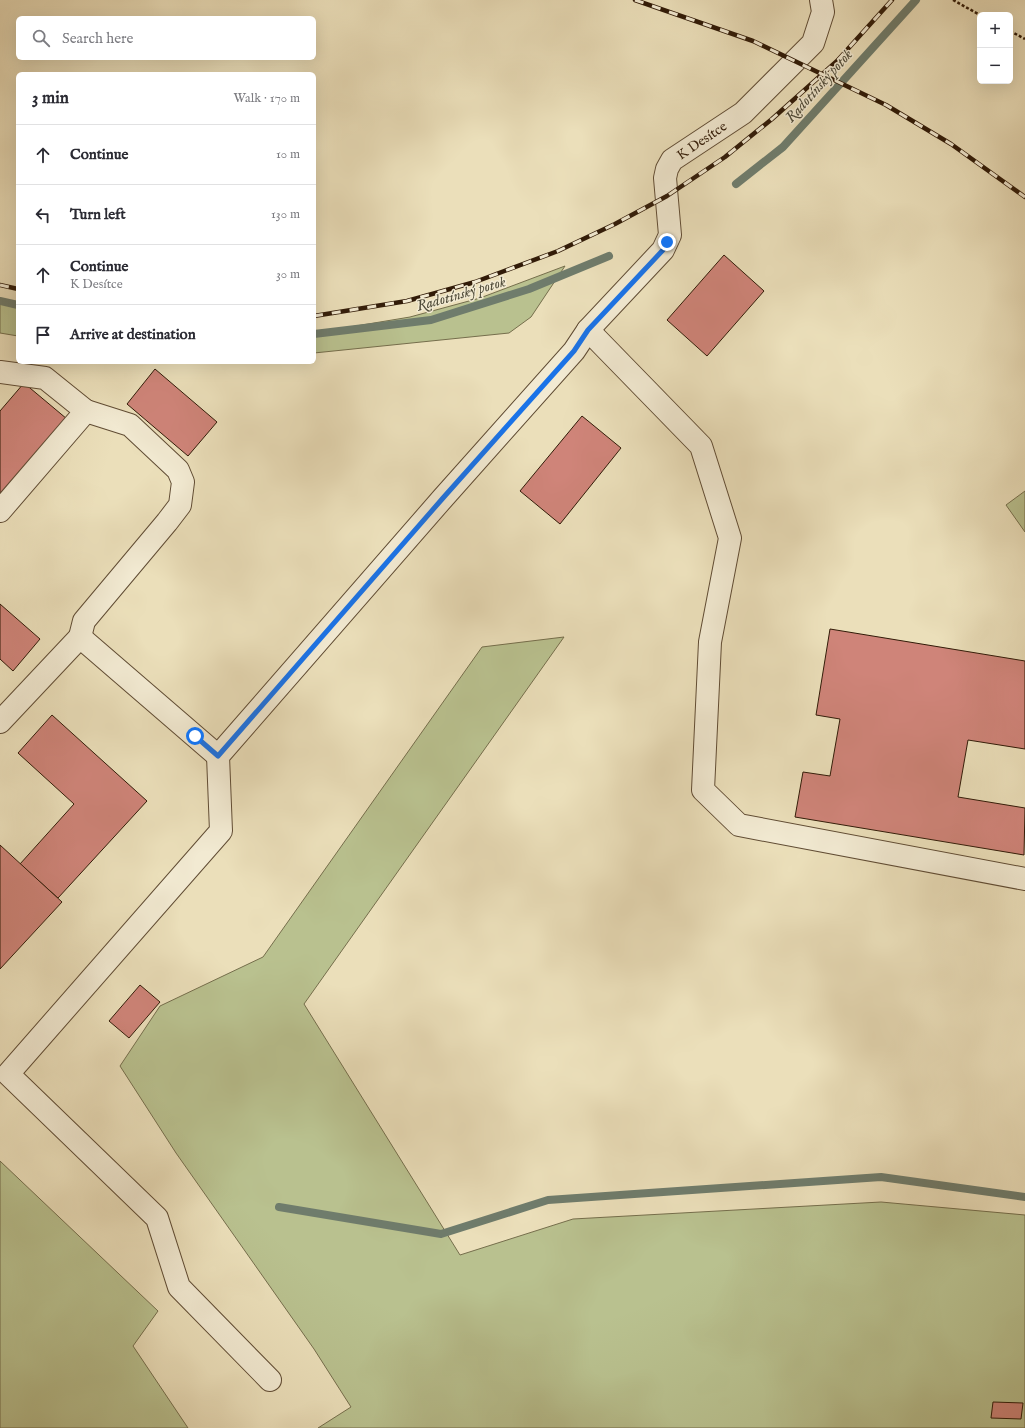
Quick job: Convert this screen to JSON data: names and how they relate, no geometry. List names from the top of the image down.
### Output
{
  "streets": {
    "lane": ["K Desítce"]
  },
  "water": ["Radotínský potok"],
  "page": {
    "map_buttons": ["+", "−"],
    "search": "Search here",
    "heading": ["3 min", "Walk · 170 m"],
    "list": [
      ["Continue", "10 m"],
      ["Turn left", "130 m"],
      ["Continue", "K Desítce", "30 m"],
      "Arrive at destination"
    ]
  }
}
